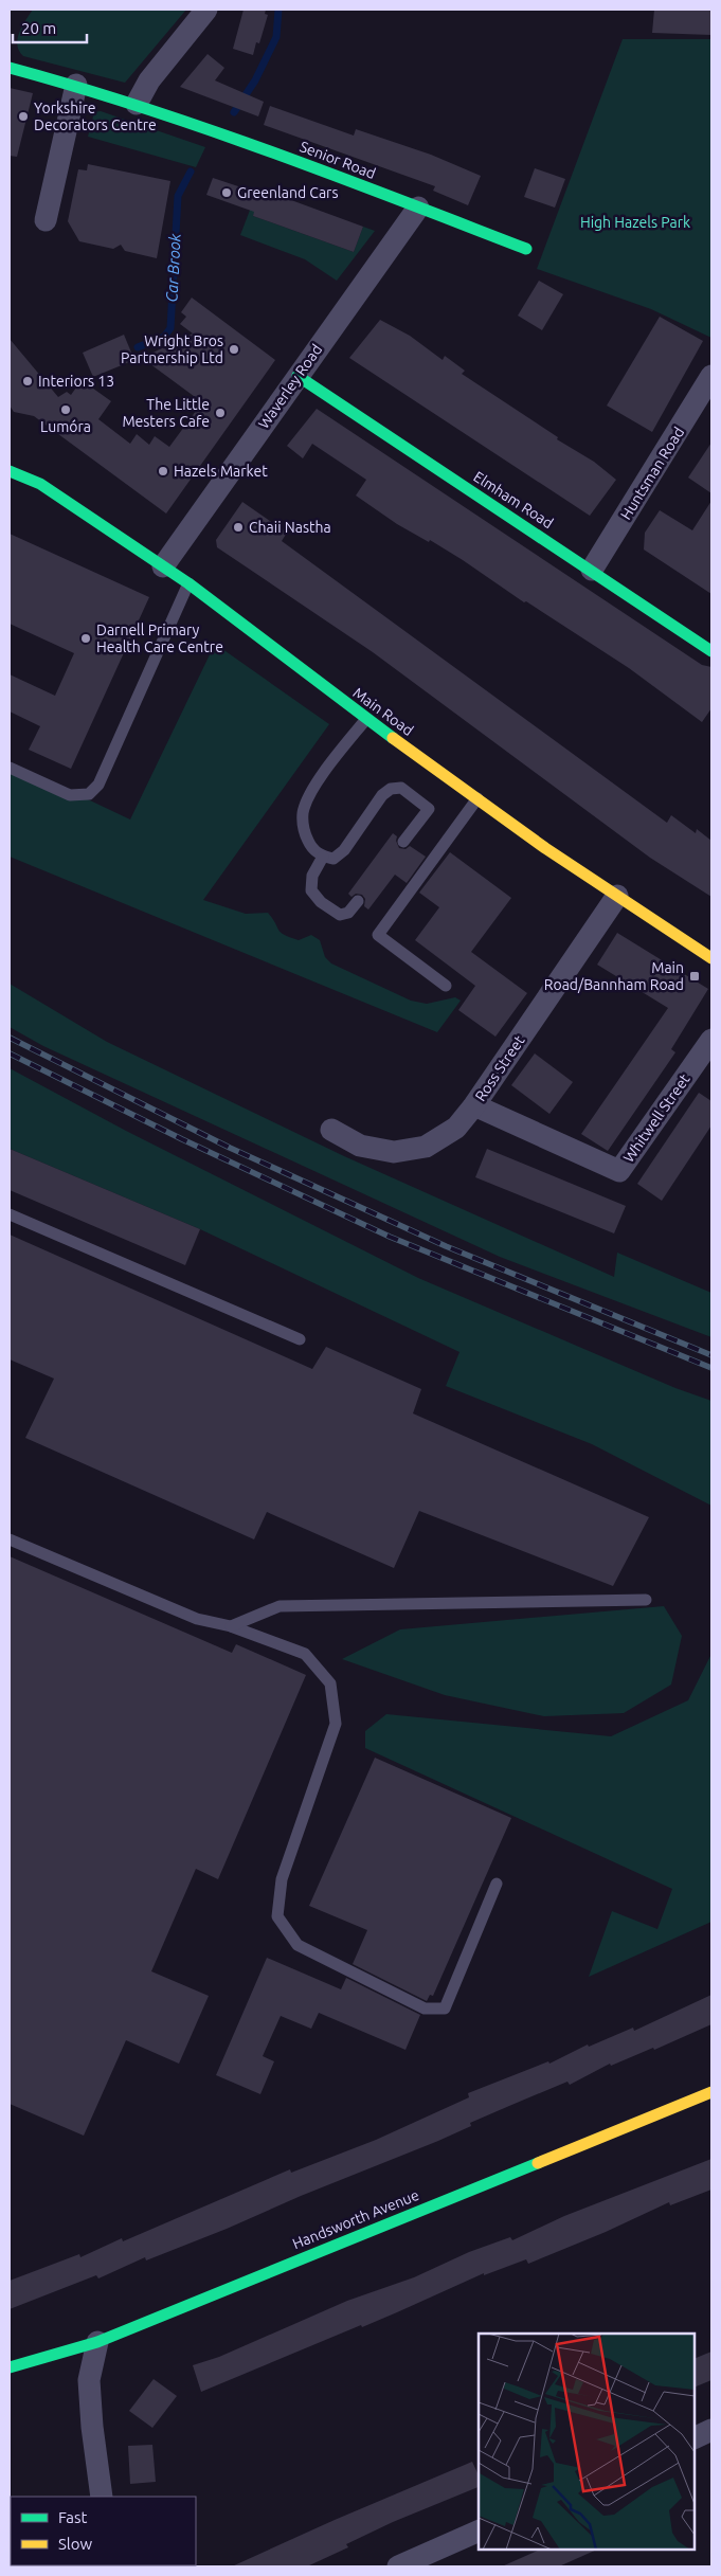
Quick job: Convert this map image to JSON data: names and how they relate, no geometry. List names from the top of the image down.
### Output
{
  "streets": {
    "street": [
      "Senior Road",
      "Waverley Road",
      "Huntsman Road",
      "Elmham Road",
      "Main Road",
      "Ross Street",
      "Whitwell Street",
      "Handsworth Avenue"
    ]
  },
  "crossings": [
    ["Senior Road", "Waverley Road"],
    ["Waverley Road", "Elmham Road"],
    ["Waverley Road", "Main Road"],
    ["Huntsman Road", "Elmham Road"],
    ["Main Road", "Ross Street"],
    ["Ross Street", "Whitwell Street"]
  ],
  "water": ["Car Brook"],
  "parks": ["High Hazels Park"],
  "places": {
    "other": [
      "Yorkshire Decorators Centre",
      "Greenland Cars",
      "Wright Bros Partnership Ltd",
      "Interiors 13",
      "Lumóra",
      "The Little Mesters Cafe",
      "Hazels Market",
      "Chaii Nastha",
      "Darnell Primary Health Care Centre"
    ],
    "transit": ["Main Road/Bannham Road"]
  },
  "legend": ["Fast", "Slow"],
  "scale_bar": "20 m"
}
